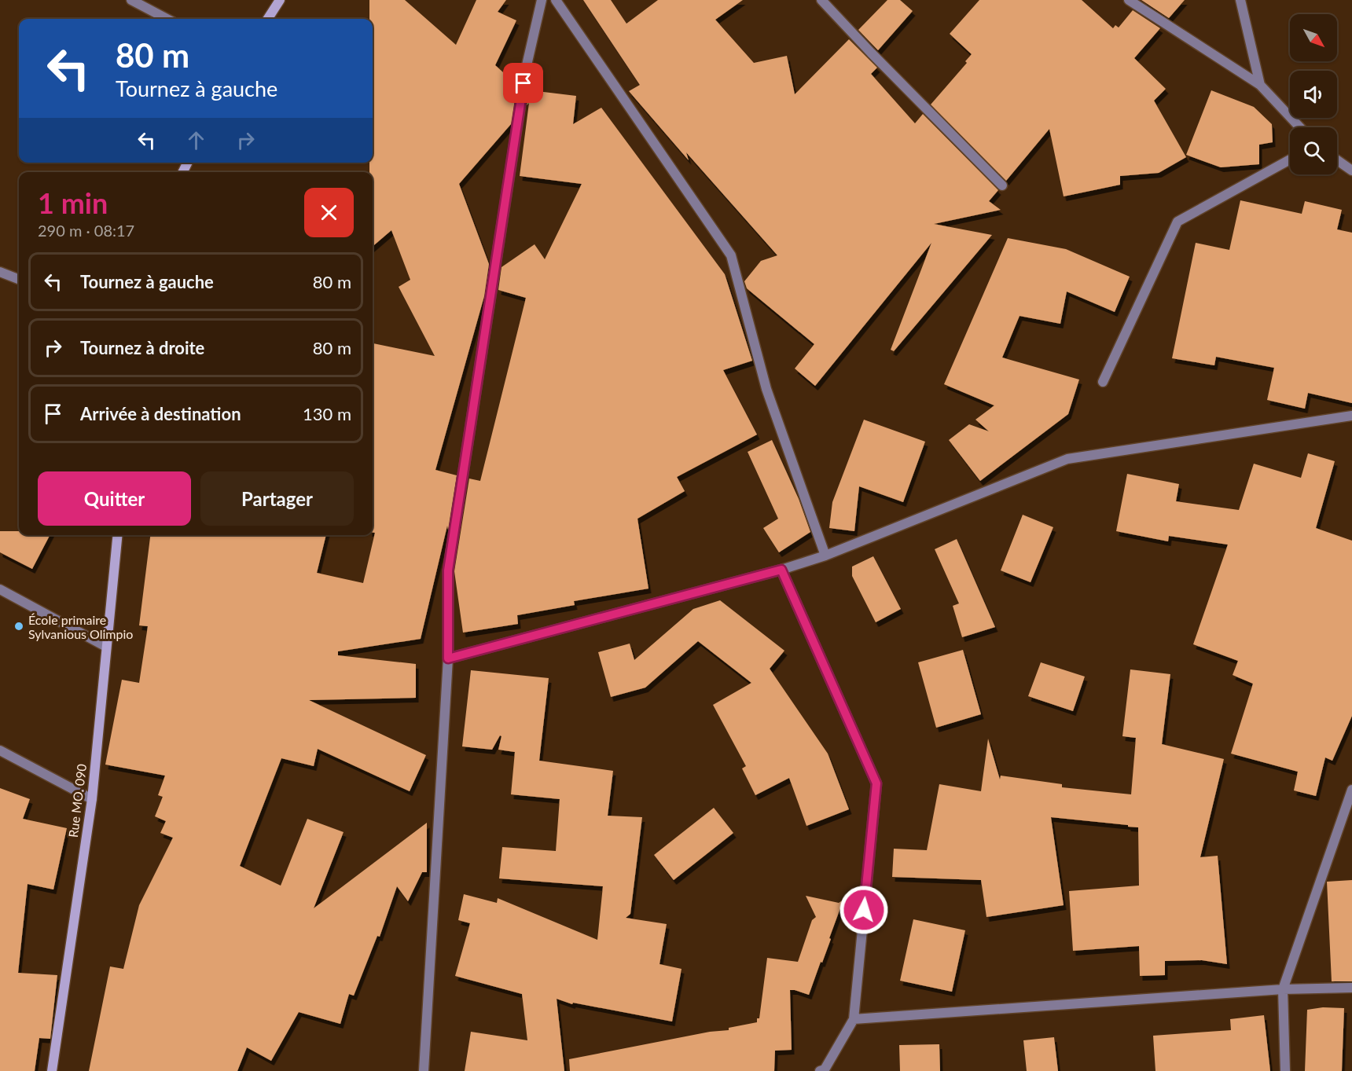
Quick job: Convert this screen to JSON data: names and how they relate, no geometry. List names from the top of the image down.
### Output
{
  "streets": {
    "street": ["Rue MO. 090"]
  },
  "places": ["École primaire Sylvanious Olimpio"],
  "north": "bottom right",
  "page": {
    "turn": ["80 m", "Tournez à gauche"],
    "heading": ["1 min", "290 m · 08:17"],
    "list": [
      {
        "name": "Tournez à gauche",
        "value": "80 m"
      },
      {
        "name": "Tournez à droite",
        "value": "80 m"
      },
      {
        "name": "Arrivée à destination",
        "value": "130 m"
      }
    ],
    "buttons": ["Quitter", "Partager"]
  }
}
